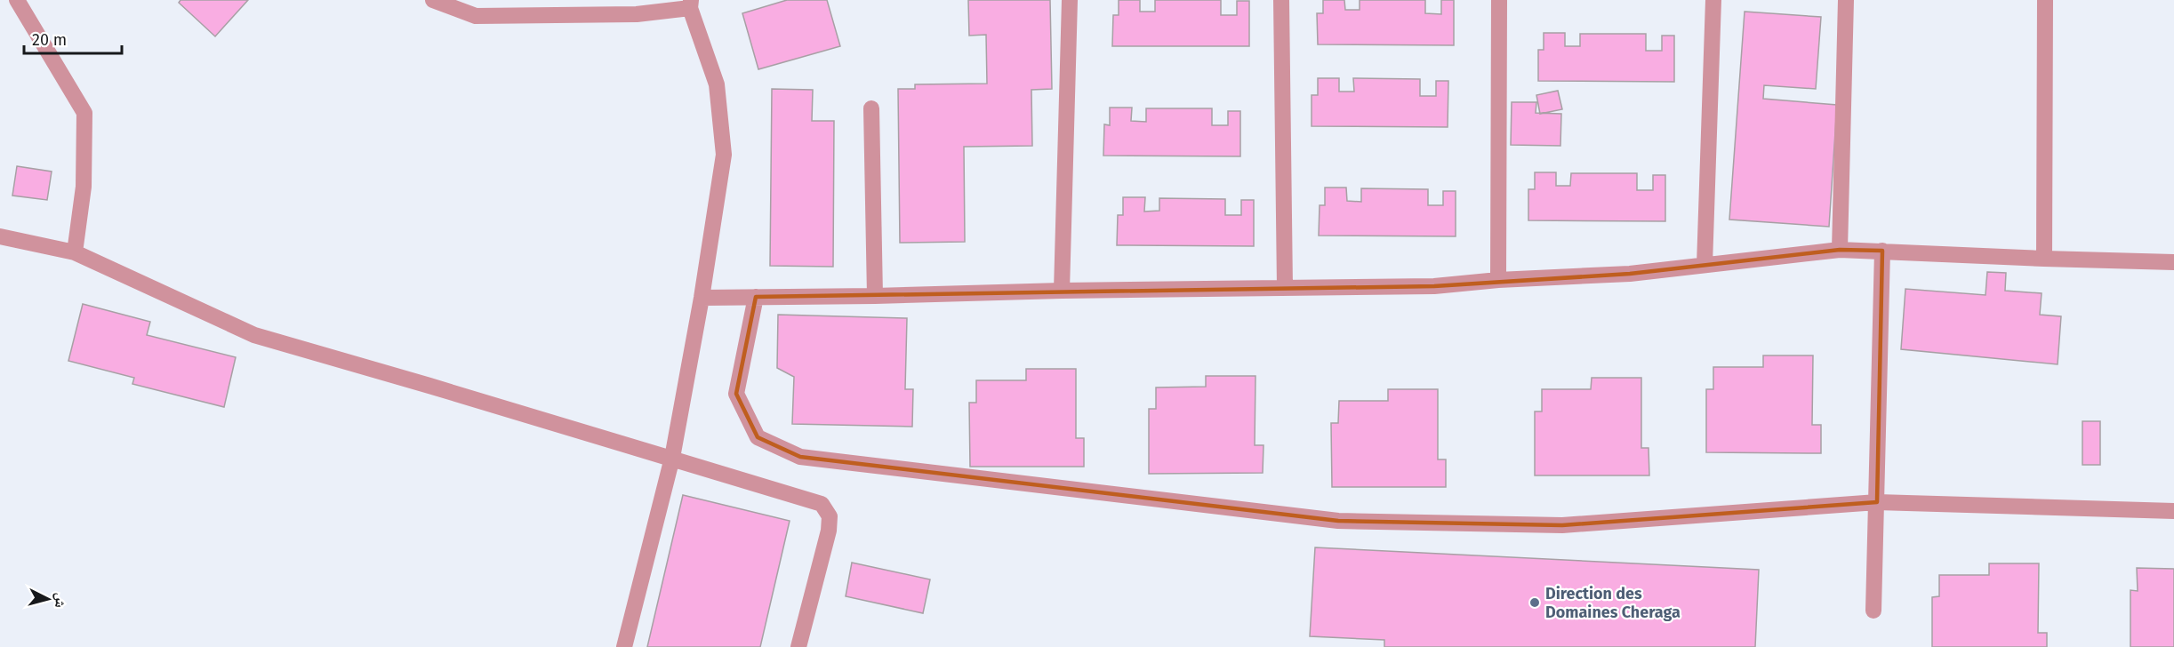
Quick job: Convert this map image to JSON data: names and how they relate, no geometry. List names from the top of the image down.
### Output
{
  "places": ["Direction des Domaines Cheraga"],
  "scale_bar": "20 m",
  "north": "right"
}
